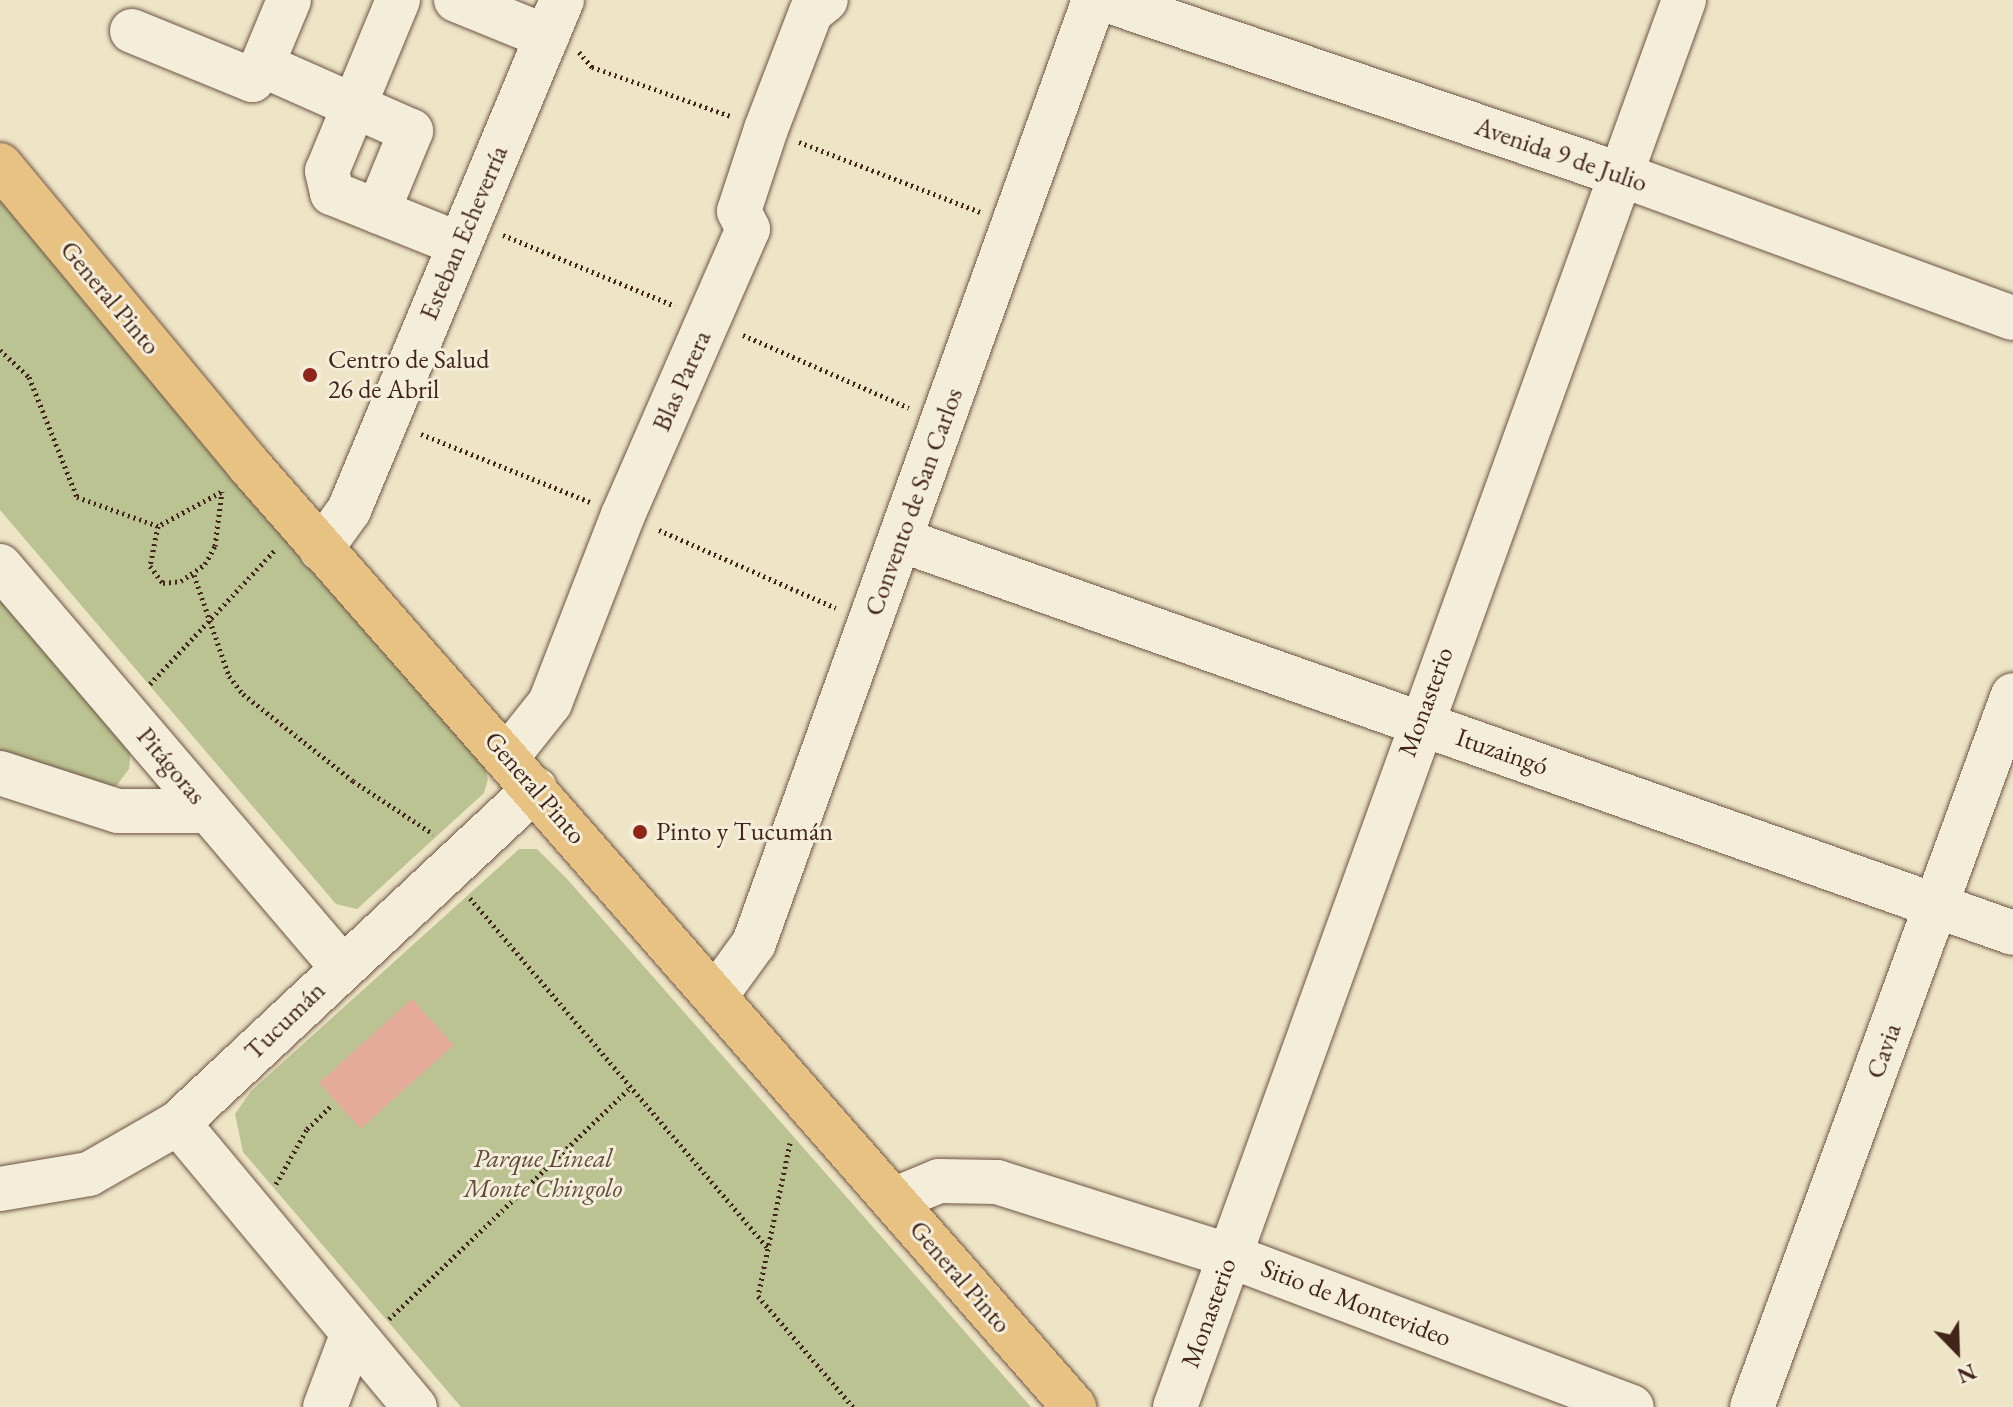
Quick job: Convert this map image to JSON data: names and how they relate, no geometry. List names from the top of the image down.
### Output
{
  "streets": {
    "main road": ["General Pinto"],
    "street": [
      "Avenida 9 de Julio",
      "Esteban Echeverría",
      "Blas Parera",
      "Convento de San Carlos",
      "Monasterio",
      "Ituzaingó",
      "Pitágoras",
      "Tucumán",
      "Cavia",
      "Sitio de Montevideo"
    ]
  },
  "crossings": [
    ["Avenida 9 de Julio", "Monasterio"],
    ["Esteban Echeverría", "General Pinto"],
    ["General Pinto", "Blas Parera"],
    ["General Pinto", "Convento de San Carlos"],
    ["General Pinto", "Tucumán"],
    ["General Pinto", "Sitio de Montevideo"],
    ["Blas Parera", "Tucumán"],
    ["Convento de San Carlos", "Ituzaingó"],
    ["Monasterio", "Ituzaingó"],
    ["Monasterio", "Sitio de Montevideo"],
    ["Ituzaingó", "Cavia"],
    ["Pitágoras", "Tucumán"]
  ],
  "parks": ["Parque Lineal Monte Chingolo"],
  "places": ["Centro de Salud 26 de Abril", "Pinto y Tucumán"],
  "north": "bottom right"
}
